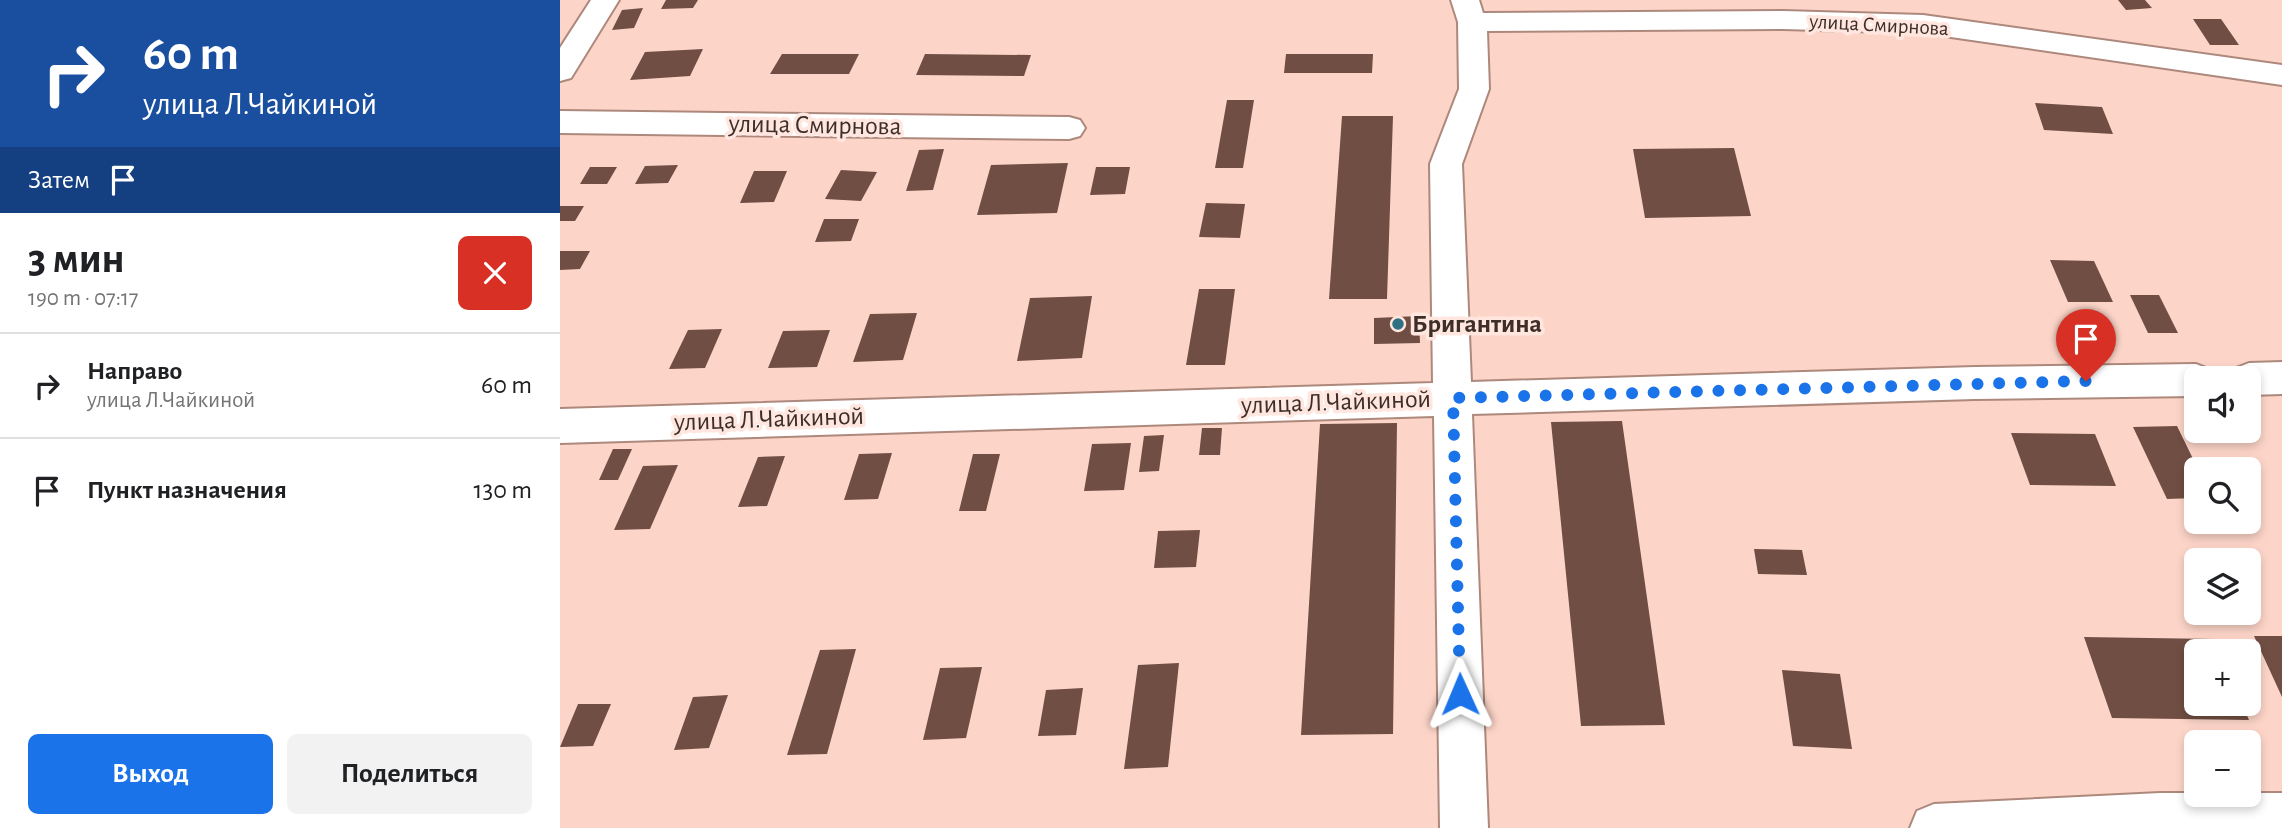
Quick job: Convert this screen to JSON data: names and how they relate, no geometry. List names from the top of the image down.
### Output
{
  "streets": {
    "street": ["улица Смирнова", "улица Л.Чайкиной"]
  },
  "places": ["Бригантина"],
  "page": {
    "turn": ["60 m", "улица Л.Чайкиной"],
    "then": "Затем",
    "heading": ["3 мин", "190 m · 07:17"],
    "list": [
      {
        "name": "Направо",
        "note": "улица Л.Чайкиной",
        "value": "60 m"
      },
      {
        "name": "Пункт назначения",
        "value": "130 m"
      }
    ],
    "map_buttons": ["+", "−"],
    "buttons": ["Выход", "Поделиться"]
  }
}
